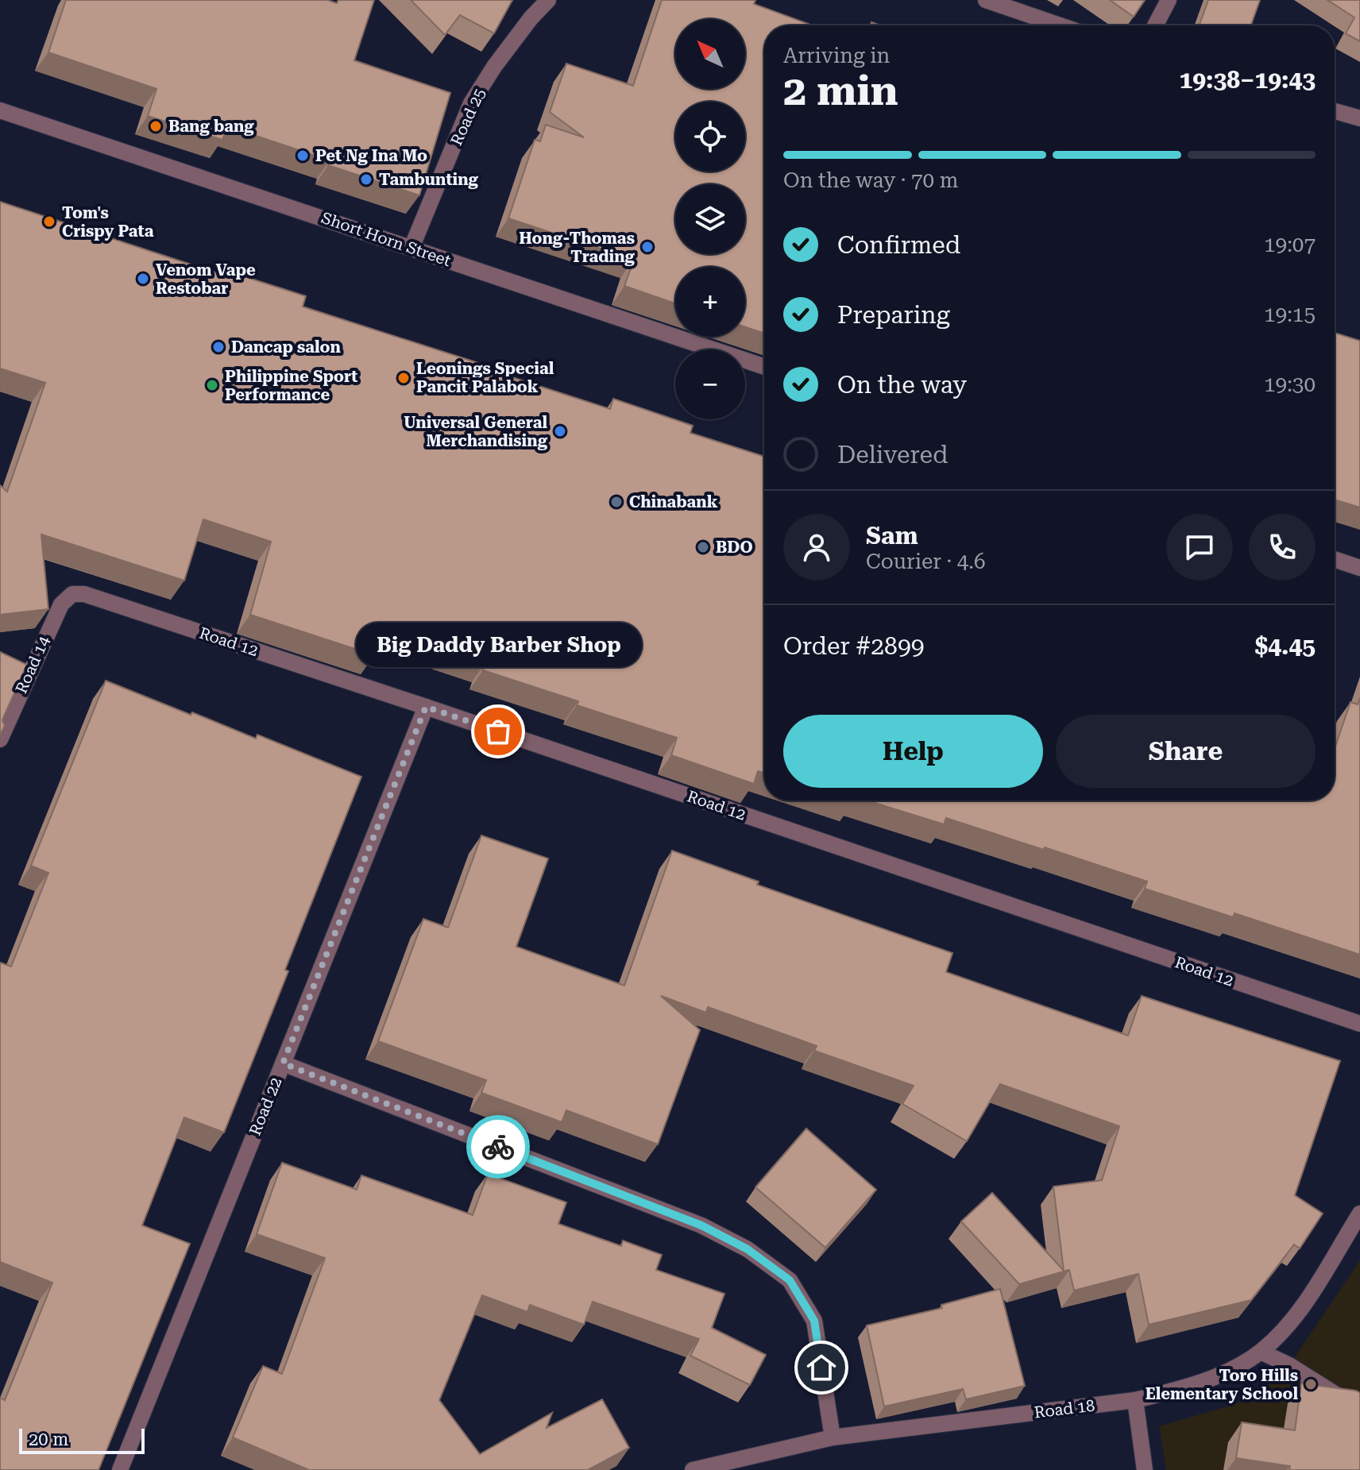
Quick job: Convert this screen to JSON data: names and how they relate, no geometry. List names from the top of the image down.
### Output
{
  "streets": {
    "street": [
      "Road 25",
      "Short Horn Street",
      "Road 12",
      "Road 14",
      "Road 22",
      "Road 18"
    ]
  },
  "crossings": [
    ["Road 25", "Short Horn Street"],
    ["Road 12", "Road 14"],
    ["Road 12", "Road 22"]
  ],
  "places": [
    "Bang bang",
    "Pet Ng Ina Mo",
    "Tambunting",
    "Tom's Crispy Pata",
    "Hong-Thomas Trading",
    "Venom Vape Restobar",
    "Dancap salon",
    "Leonings Special Pancit Palabok",
    "Philippine Sport Performance",
    "Universal General Merchandising",
    "Chinabank",
    "BDO",
    "Big Daddy Barber Shop",
    "Toro Hills Elementary School"
  ],
  "scale_bar": "20 m",
  "north": "top left",
  "page": {
    "map_buttons": ["+", "−"],
    "heading": ["2 min", "Arriving in", "19:38–19:43"],
    "panel": [
      "Sam",
      "Courier · 4.6",
      "Order #2899",
      "$4.45"
    ],
    "bar": "On the way · 70 m",
    "list": [
      ["Confirmed", "19:07"],
      ["Preparing", "19:15"],
      ["On the way", "19:30"],
      "Delivered"
    ],
    "bubble": "Big Daddy Barber Shop",
    "buttons": ["Help", "Share"],
    "scale": "20 m"
  }
}
